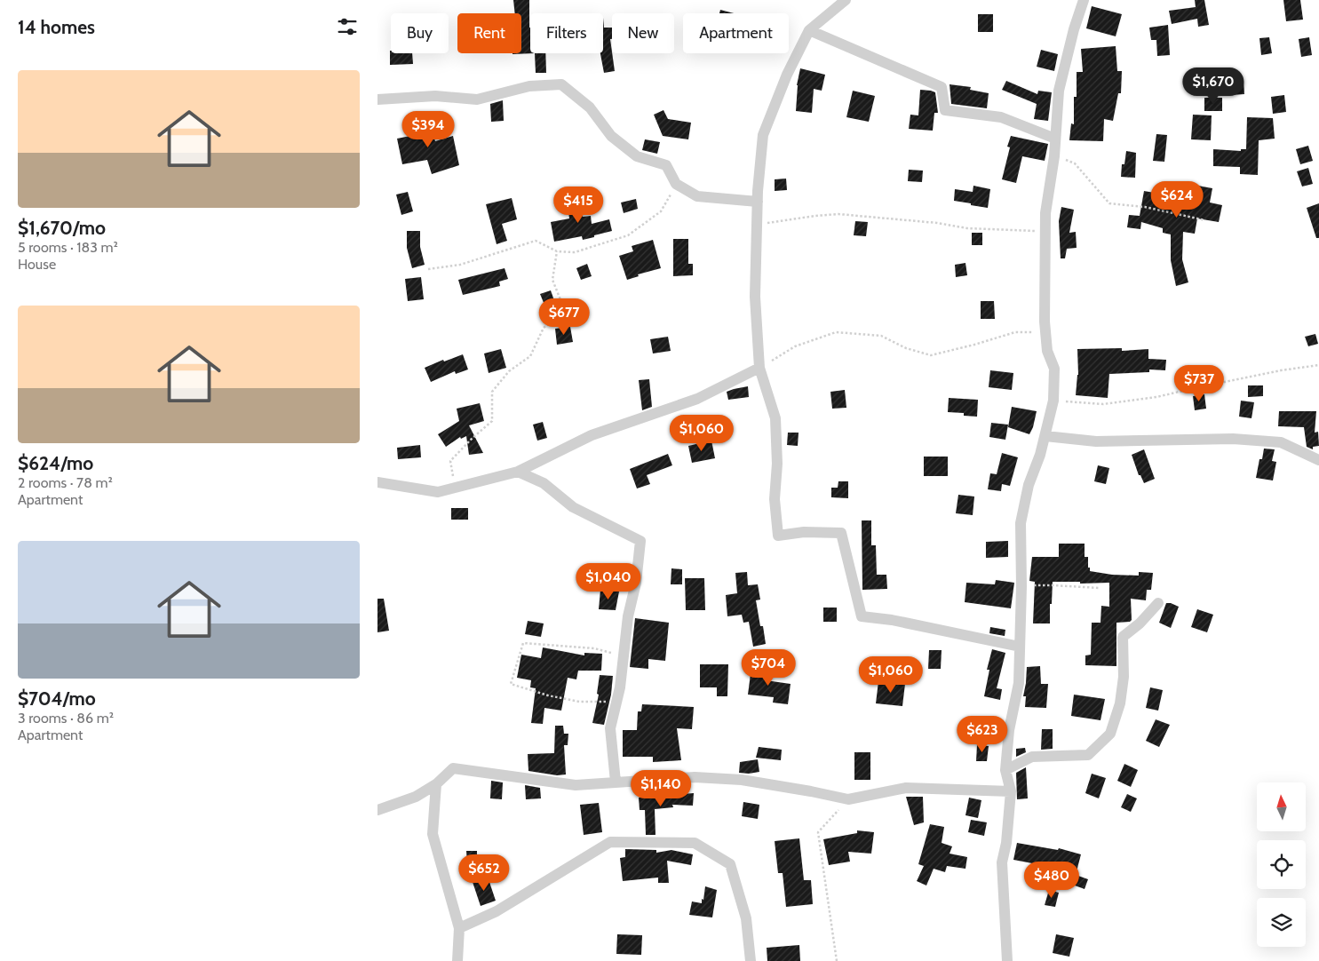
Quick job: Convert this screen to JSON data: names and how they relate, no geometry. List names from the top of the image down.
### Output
{
  "north": "top",
  "page": {
    "heading": "14 homes",
    "chip": [
      "Buy",
      "Rent",
      "Filters",
      "New",
      "Apartment"
    ],
    "list": [
      {
        "name": "$1,670/mo",
        "note": "5 rooms · 183 m² · House"
      },
      {
        "name": "$624/mo",
        "note": "2 rooms · 78 m² · Apartment"
      },
      {
        "name": "$704/mo",
        "note": "3 rooms · 86 m² · Apartment"
      }
    ],
    "price": [
      "$1,670",
      "$394",
      "$624",
      "$415",
      "$677",
      "$737",
      "$1,060",
      "$1,040",
      "$704",
      "$1,060",
      "$623",
      "$1,140",
      "$652",
      "$480"
    ]
  }
}
